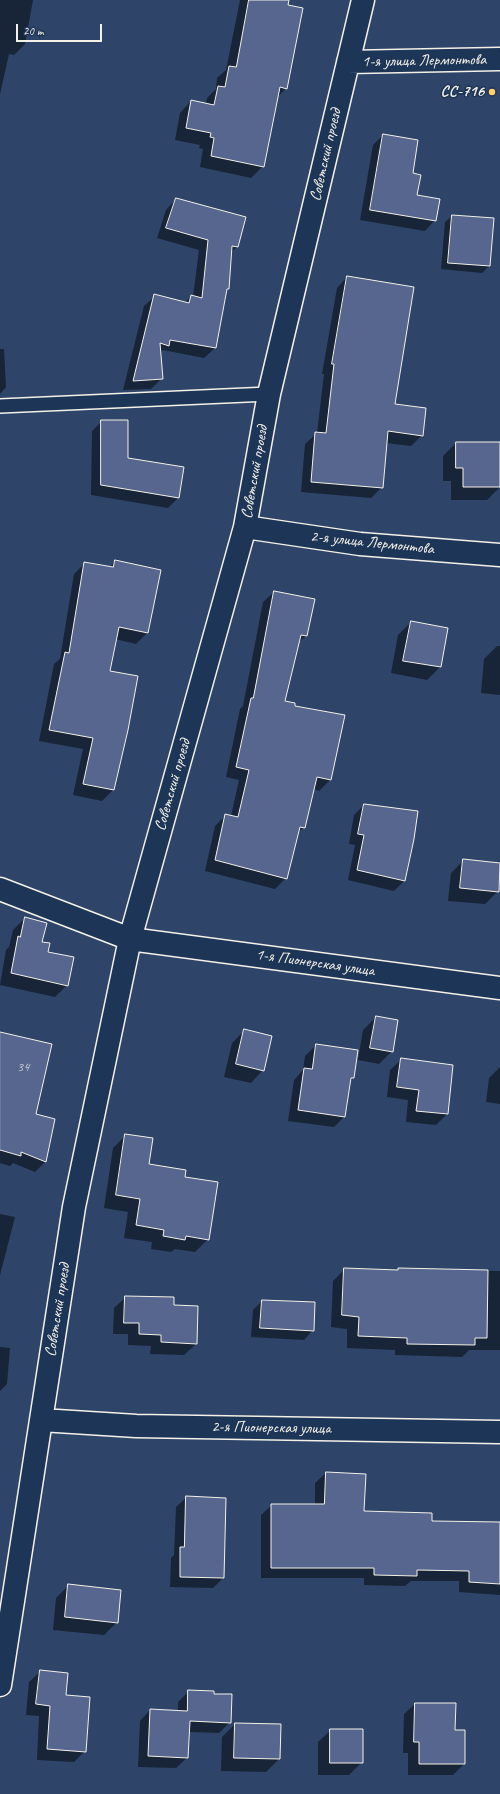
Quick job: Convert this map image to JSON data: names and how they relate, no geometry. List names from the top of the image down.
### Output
{
  "streets": {
    "street": [
      "1-я улица Лермонтова",
      "Советский проезд",
      "2-я улица Лермонтова",
      "1-я Пионерская улица",
      "2-я Пионерская улица"
    ]
  },
  "crossings": [
    ["1-я улица Лермонтова", "Советский проезд"],
    ["Советский проезд", "2-я улица Лермонтова"],
    ["Советский проезд", "1-я Пионерская улица"],
    ["Советский проезд", "2-я Пионерская улица"]
  ],
  "places": ["СС-716"],
  "house_numbers": ["34"],
  "scale_bar": "20 m"
}
